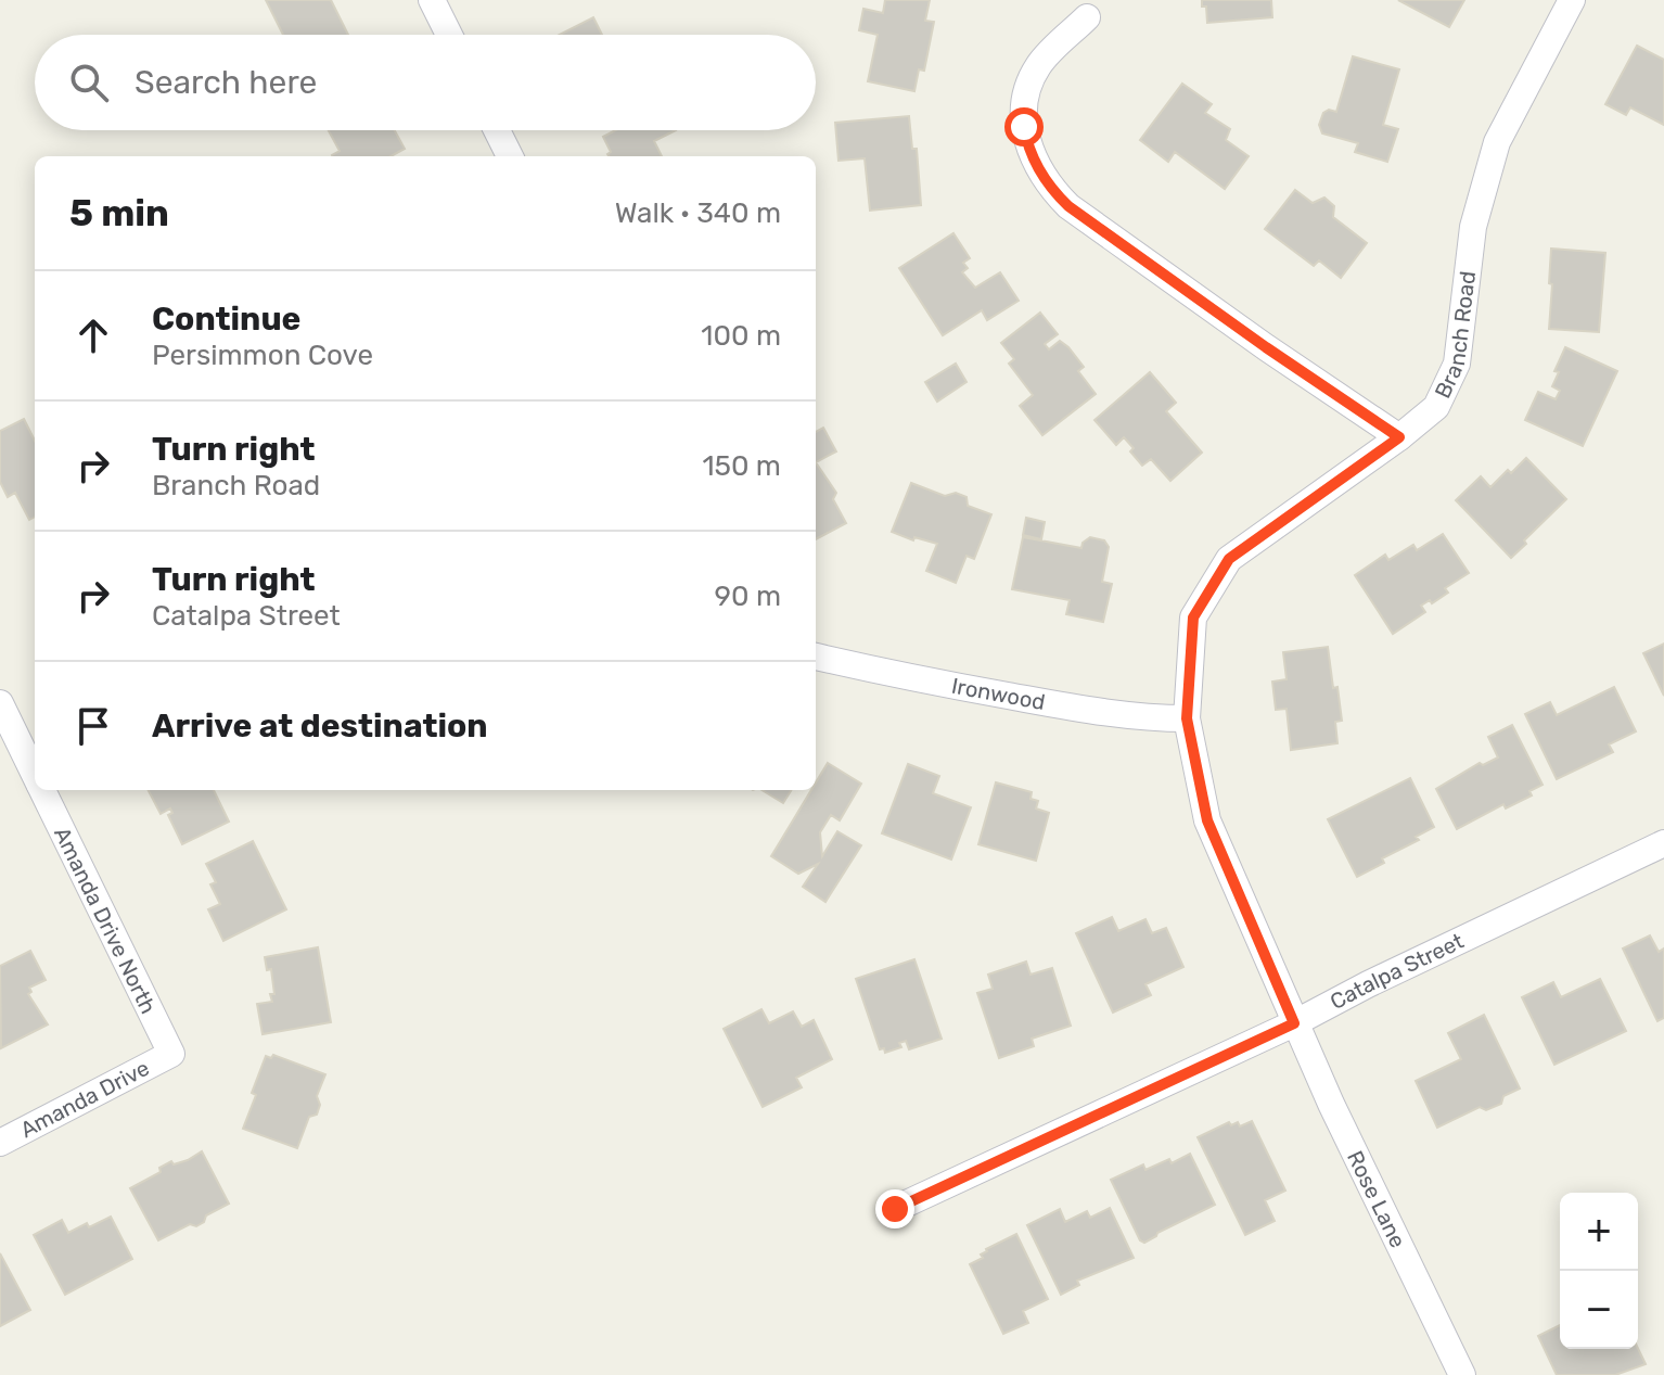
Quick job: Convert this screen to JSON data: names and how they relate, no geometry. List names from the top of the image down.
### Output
{
  "streets": {
    "street": [
      "Branch Road",
      "Ironwood",
      "Amanda Drive North",
      "Catalpa Street",
      "Amanda Drive",
      "Rose Lane"
    ]
  },
  "crossings": [
    ["Branch Road", "Ironwood"],
    ["Branch Road", "Catalpa Street"],
    ["Branch Road", "Rose Lane"],
    ["Amanda Drive North", "Amanda Drive"],
    ["Catalpa Street", "Rose Lane"]
  ],
  "page": {
    "search": "Search here",
    "heading": ["5 min", "Walk · 340 m"],
    "list": [
      ["Continue", "Persimmon Cove", "100 m"],
      ["Turn right", "Branch Road", "150 m"],
      ["Turn right", "Catalpa Street", "90 m"],
      "Arrive at destination"
    ],
    "map_buttons": ["+", "−"]
  }
}
